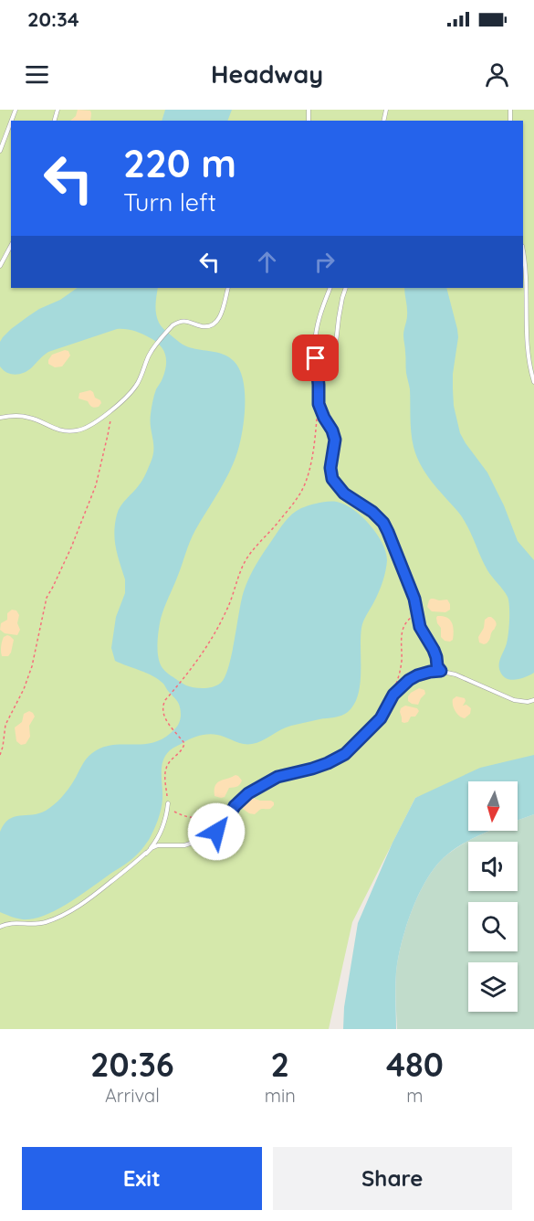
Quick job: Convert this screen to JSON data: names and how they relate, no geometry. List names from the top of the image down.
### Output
{
  "north": "bottom",
  "page": {
    "status": "20:34",
    "header": "Headway",
    "turn": ["220 m", "Turn left"],
    "eta": [
      "20:36",
      "Arrival",
      "2",
      "min",
      "480",
      "m"
    ],
    "buttons": ["Exit", "Share"]
  }
}
